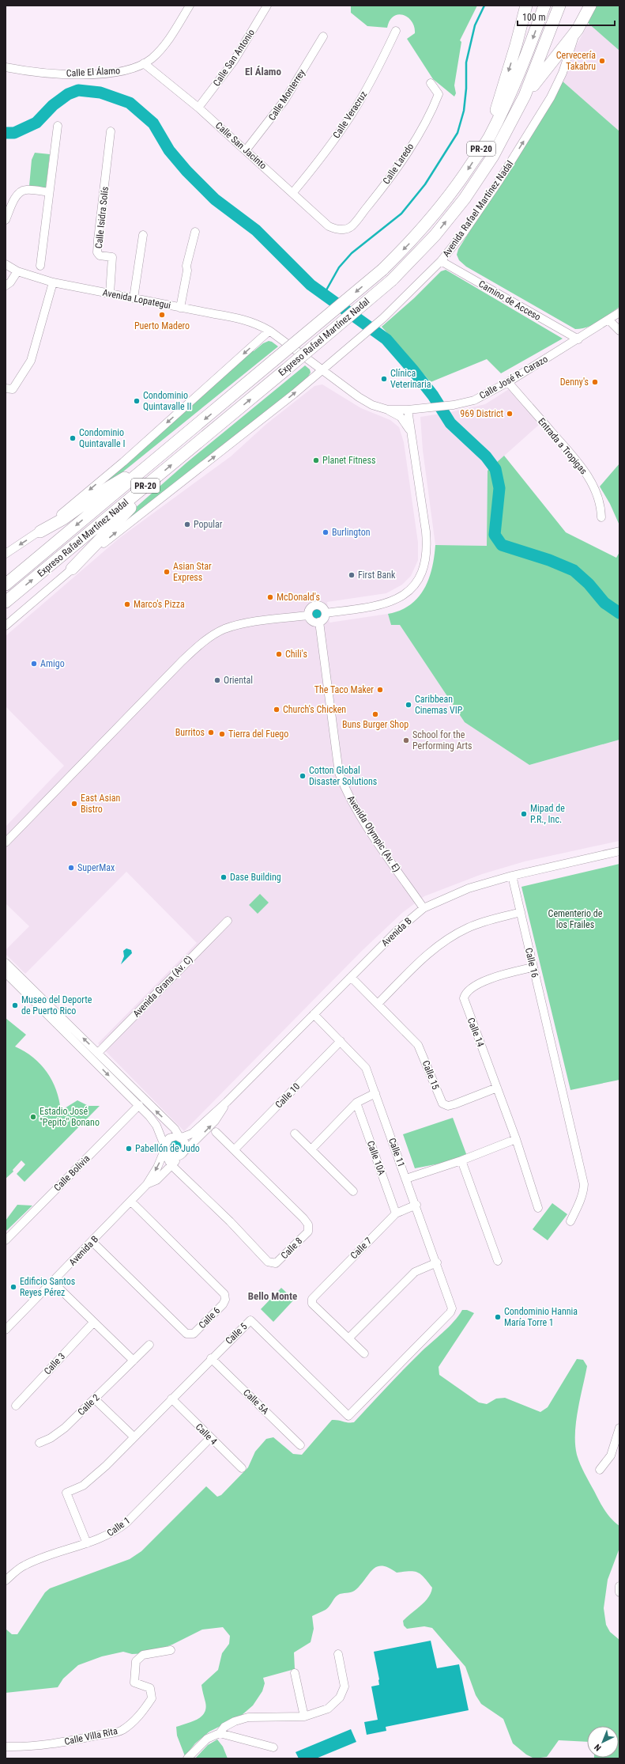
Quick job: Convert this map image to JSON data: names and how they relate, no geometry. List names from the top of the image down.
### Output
{
  "streets": {
    "highway": ["PR-20", "Expreso Rafael Martínez Nadal"],
    "street": [
      "Calle San Antonio",
      "Calle El Álamo",
      "Calle Monterrey",
      "Calle Veracruz",
      "Calle San Jacinto",
      "Calle Laredo",
      "Avenida Rafael Martínez Nadal",
      "Calle Isidra Solís",
      "Avenida Lopategui",
      "Camino de Acceso",
      "Calle José R. Carazo",
      "Entrada a Tropigas",
      "Avenida Olympic (Av. E)",
      "Avenida B",
      "Calle 16",
      "Avenida Grana (Av. C)",
      "Calle 14",
      "Calle 15",
      "Calle 10",
      "Calle 11",
      "Calle 10A",
      "Calle Bolivia",
      "Calle 8",
      "Calle 7",
      "Calle 6",
      "Calle 5",
      "Calle 3",
      "Calle 5A",
      "Calle 2",
      "Calle 4",
      "Calle 1",
      "Calle Villa Rita"
    ]
  },
  "crossings": [
    ["Calle San Antonio", "Calle San Jacinto"],
    ["Calle El Álamo", "Calle San Jacinto"],
    ["Calle Monterrey", "Calle San Jacinto"],
    ["Calle Veracruz", "Calle San Jacinto"],
    ["Calle San Jacinto", "Calle Laredo"],
    ["Avenida Rafael Martínez Nadal", "Camino de Acceso"],
    ["Avenida Rafael Martínez Nadal", "Calle José R. Carazo"],
    ["Calle Isidra Solís", "Avenida Lopategui"],
    ["Avenida Lopategui", "Calle José R. Carazo"],
    ["Camino de Acceso", "Calle José R. Carazo"],
    ["Calle José R. Carazo", "Entrada a Tropigas"],
    ["Avenida Olympic (Av. E)", "Avenida B"],
    ["Avenida B", "Calle 16"],
    ["Avenida B", "Calle 15"],
    ["Avenida B", "Calle 11"],
    ["Avenida B", "Calle 8"],
    ["Avenida B", "Calle 6"],
    ["Calle 16", "Calle 14"],
    ["Calle 14", "Calle 15"],
    ["Calle 10", "Calle 11"],
    ["Calle 10", "Calle 8"],
    ["Calle 11", "Calle 7"],
    ["Calle 11", "Calle 5"],
    ["Calle 10A", "Calle 7"],
    ["Calle Bolivia", "Calle 8"],
    ["Calle 5", "Calle 5A"],
    ["Calle 5", "Calle 4"],
    ["Calle 5", "Calle 1"],
    ["Calle 4", "Calle 1"]
  ],
  "districts": ["El Álamo", "Bello Monte"],
  "parks": ["Cementerio de los Frailes"],
  "places": [
    "Cervecería Takabru",
    "Puerto Madero",
    "Clínica Veterinaria",
    "Denny's",
    "Condominio Quintavalle II",
    "969 District",
    "Condominio Quintavalle I",
    "Planet Fitness",
    "Popular",
    "Burlington",
    "Asian Star Express",
    "First Bank",
    "McDonald's",
    "Marco's Pizza",
    "Chili's",
    "Amigo",
    "Oriental",
    "The Taco Maker",
    "Caribbean Cinemas VIP",
    "Church's Chicken",
    "Buns Burger Shop",
    "Burritos",
    "Tierra del Fuego",
    "School for the Performing Arts",
    "Cotton Global Disaster Solutions",
    "East Asian Bistro",
    "Mipad de P.R., Inc.",
    "SuperMax",
    "Dase Building",
    "Museo del Deporte de Puerto Rico",
    "Estadio José \"Pepito\" Bonano",
    "Pabellón de Judo",
    "Edificio Santos Reyes Pérez",
    "Condominio Hannia María Torre 1"
  ],
  "scale_bar": "100 m",
  "north": "bottom left"
}
